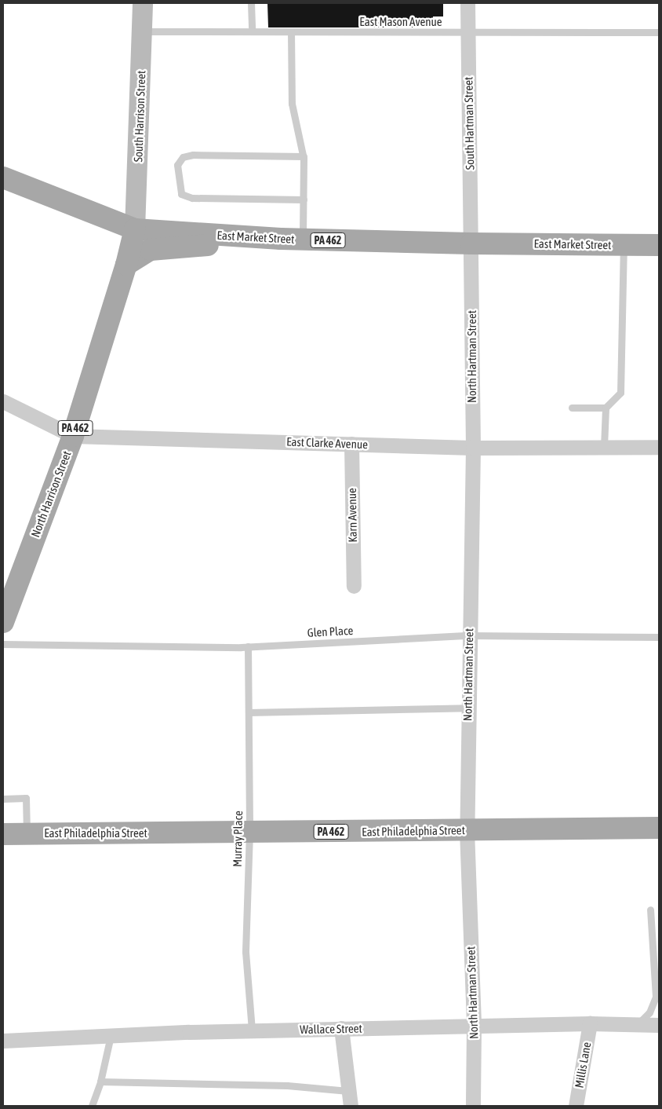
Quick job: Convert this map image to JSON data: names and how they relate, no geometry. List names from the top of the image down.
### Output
{
  "streets": {
    "main road": [
      "South Harrison Street",
      "East Market Street",
      "PA 462",
      "North Harrison Street",
      "East Philadelphia Street"
    ],
    "street": [
      "South Hartman Street",
      "North Hartman Street",
      "East Clarke Avenue",
      "Karn Avenue",
      "Wallace Street",
      "Millis Lane"
    ],
    "lane": ["East Mason Avenue", "Glen Place", "Murray Place"]
  },
  "crossings": [
    ["East Mason Avenue", "South Harrison Street"],
    ["East Mason Avenue", "South Hartman Street"],
    ["South Harrison Street", "East Market Street"],
    ["South Harrison Street", "North Harrison Street"],
    ["South Hartman Street", "East Market Street"],
    ["South Hartman Street", "North Hartman Street"],
    ["East Market Street", "North Hartman Street"],
    ["East Market Street", "North Harrison Street"],
    ["North Hartman Street", "East Clarke Avenue"],
    ["North Hartman Street", "Glen Place"],
    ["North Hartman Street", "East Philadelphia Street"],
    ["North Hartman Street", "Wallace Street"],
    ["East Clarke Avenue", "North Harrison Street"],
    ["East Clarke Avenue", "Karn Avenue"],
    ["Glen Place", "Murray Place"],
    ["East Philadelphia Street", "Murray Place"],
    ["Murray Place", "Wallace Street"],
    ["Wallace Street", "Millis Lane"]
  ]
}
